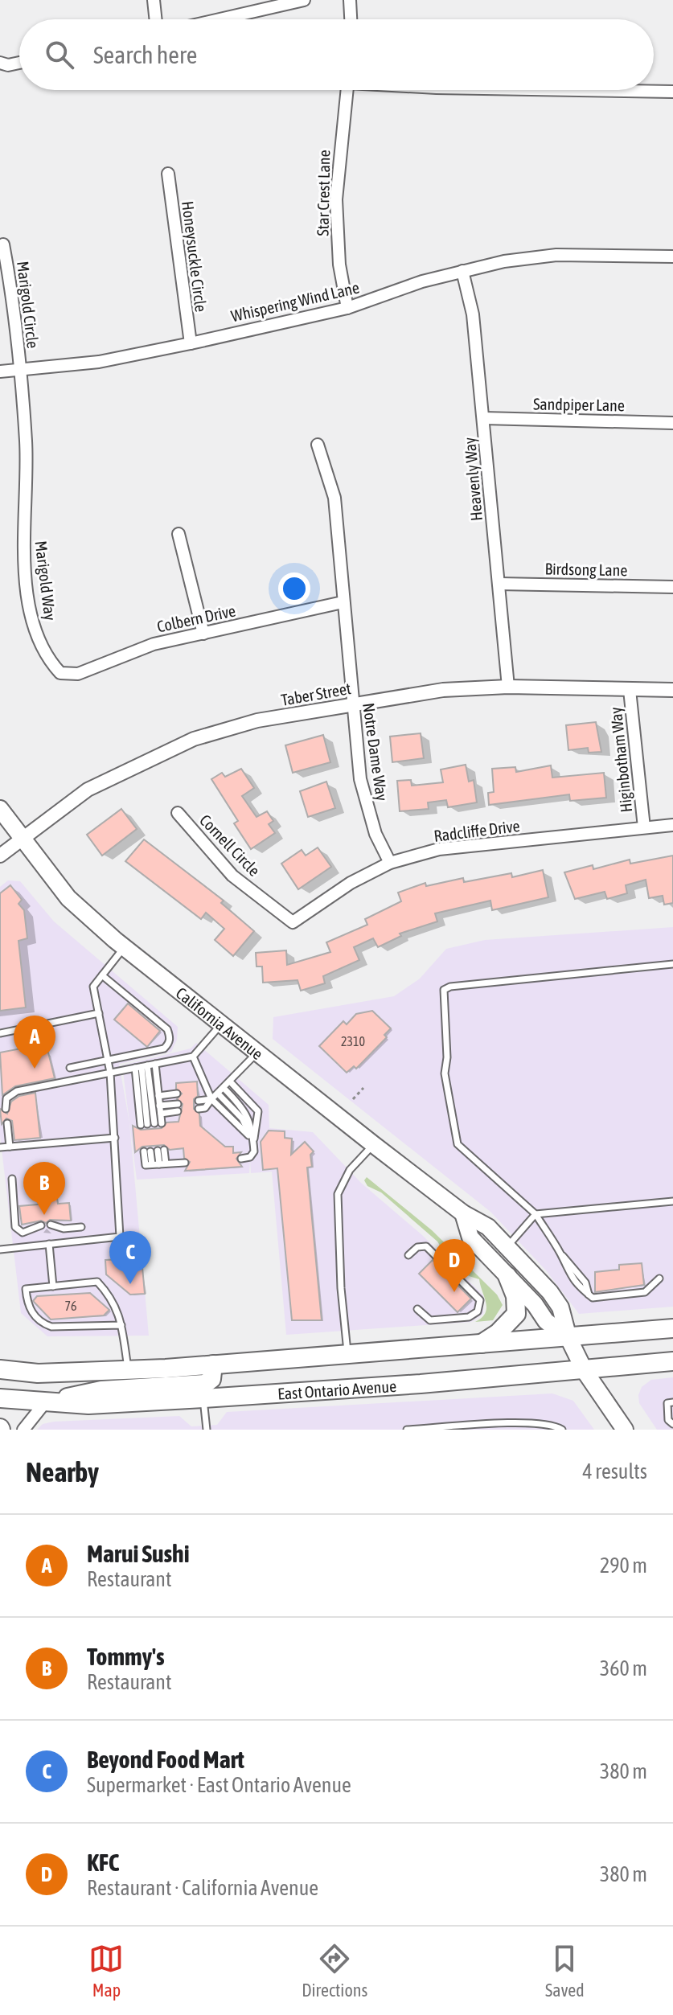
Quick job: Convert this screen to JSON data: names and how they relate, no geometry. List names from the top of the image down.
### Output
{
  "streets": {
    "main road": ["California Avenue", "East Ontario Avenue"],
    "street": [
      "Star Crest Lane",
      "Honeysuckle Circle",
      "Whispering Wind Lane",
      "Marigold Circle",
      "Sandpiper Lane",
      "Heavenly Way",
      "Birdsong Lane",
      "Marigold Way",
      "Colbern Drive",
      "Taber Street",
      "Notre Dame Way",
      "Higinbotham Way",
      "Radcliffe Drive",
      "Cornell Circle"
    ]
  },
  "crossings": [
    ["Star Crest Lane", "Whispering Wind Lane"],
    ["Honeysuckle Circle", "Whispering Wind Lane"],
    ["Whispering Wind Lane", "Marigold Circle"],
    ["Whispering Wind Lane", "Heavenly Way"],
    ["Whispering Wind Lane", "Marigold Way"],
    ["Marigold Circle", "Marigold Way"],
    ["Sandpiper Lane", "Heavenly Way"],
    ["Heavenly Way", "Birdsong Lane"],
    ["Heavenly Way", "Taber Street"],
    ["Marigold Way", "Colbern Drive"],
    ["Colbern Drive", "Notre Dame Way"],
    ["Taber Street", "Notre Dame Way"],
    ["Taber Street", "Higinbotham Way"],
    ["Taber Street", "California Avenue"],
    ["Notre Dame Way", "Radcliffe Drive"],
    ["Higinbotham Way", "Radcliffe Drive"],
    ["Radcliffe Drive", "Cornell Circle"],
    ["California Avenue", "East Ontario Avenue"]
  ],
  "house_numbers": ["2310", "76"],
  "page": {
    "search": "Search here",
    "pins": [
      "A",
      "B",
      "C",
      "D"
    ],
    "heading": ["Nearby", "4 results"],
    "list": [
      {
        "mark": "A",
        "name": "Marui Sushi",
        "note": "Restaurant",
        "value": "290 m"
      },
      {
        "mark": "B",
        "name": "Tommy's",
        "note": "Restaurant",
        "value": "360 m"
      },
      {
        "mark": "C",
        "name": "Beyond Food Mart",
        "note": "Supermarket · East Ontario Avenue",
        "value": "380 m"
      },
      {
        "mark": "D",
        "name": "KFC",
        "note": "Restaurant · California Avenue",
        "value": "380 m"
      }
    ],
    "nav": ["Map", "Directions", "Saved"]
  }
}
